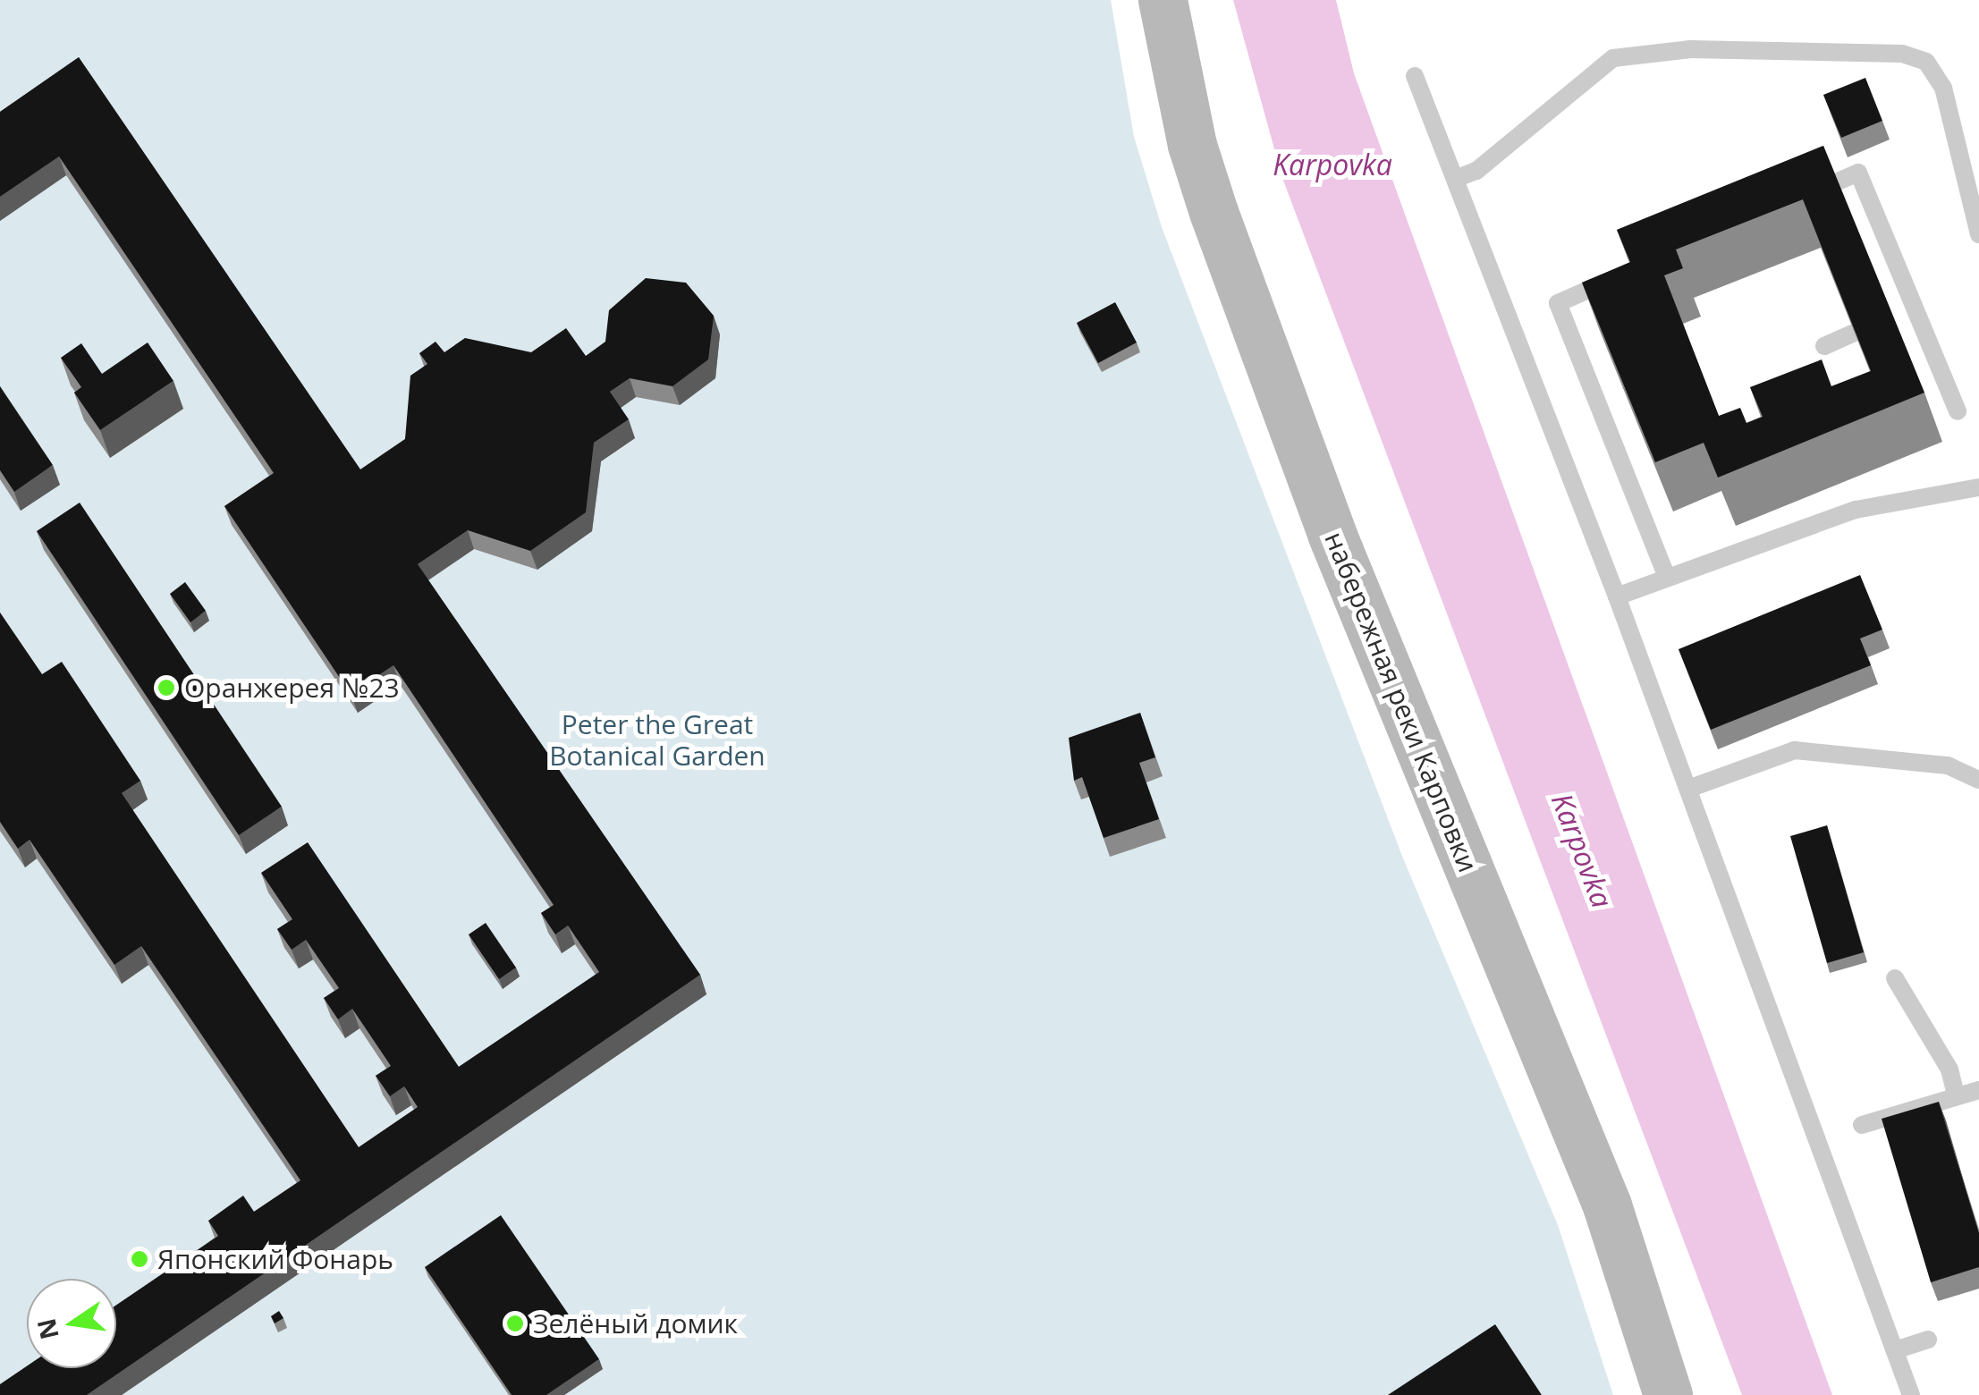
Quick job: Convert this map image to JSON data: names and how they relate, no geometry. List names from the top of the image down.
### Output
{
  "streets": {
    "street": ["набережная реки Карповки"]
  },
  "water": ["Karpovka"],
  "parks": ["Peter the Great Botanical Garden"],
  "places": ["Оранжерея №23", "Японский Фонарь", "Зелёный домик"],
  "north": "left"
}
